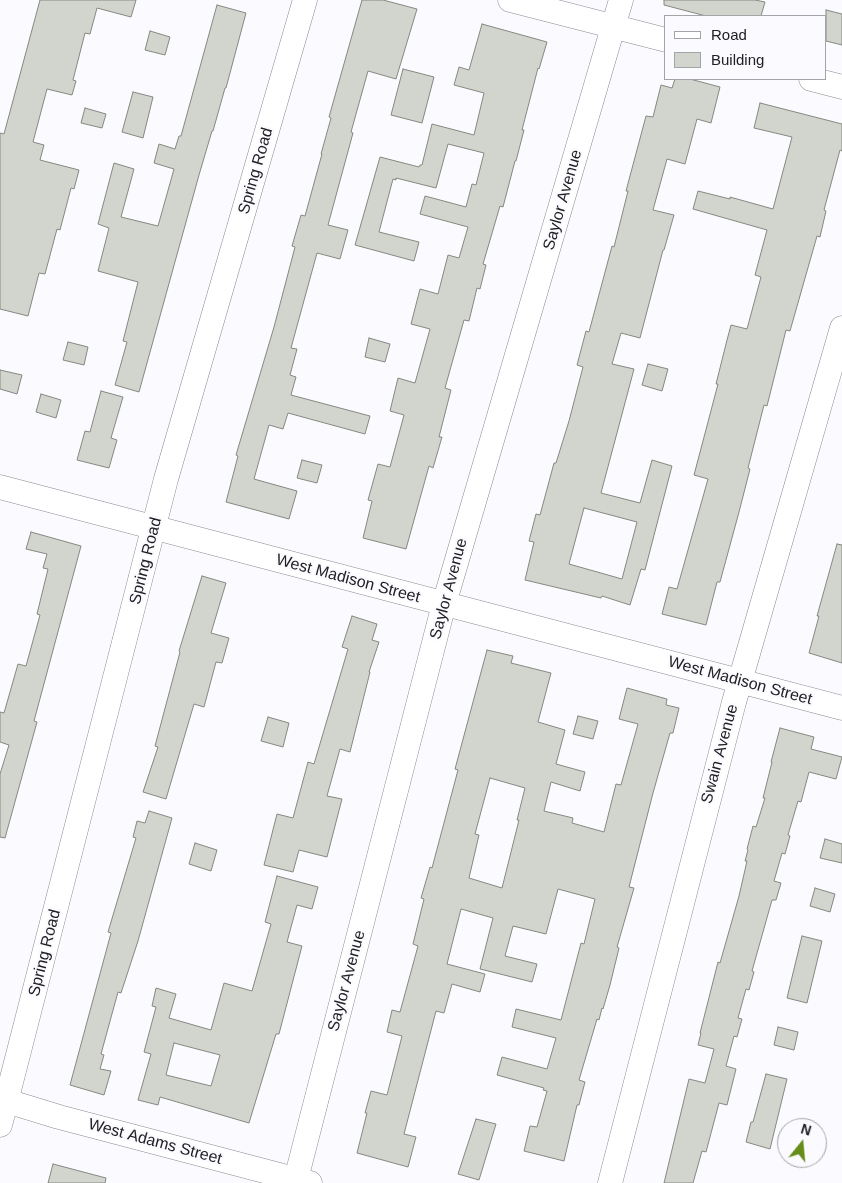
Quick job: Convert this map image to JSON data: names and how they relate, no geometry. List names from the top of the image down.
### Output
{
  "streets": {
    "street": [
      "Spring Road",
      "Saylor Avenue",
      "West Madison Street",
      "Swain Avenue",
      "West Adams Street"
    ]
  },
  "crossings": [
    ["Spring Road", "West Madison Street"],
    ["Spring Road", "West Adams Street"],
    ["Saylor Avenue", "West Madison Street"],
    ["Saylor Avenue", "West Adams Street"],
    ["West Madison Street", "Swain Avenue"]
  ],
  "legend": ["Road", "Building"],
  "north": "top"
}
